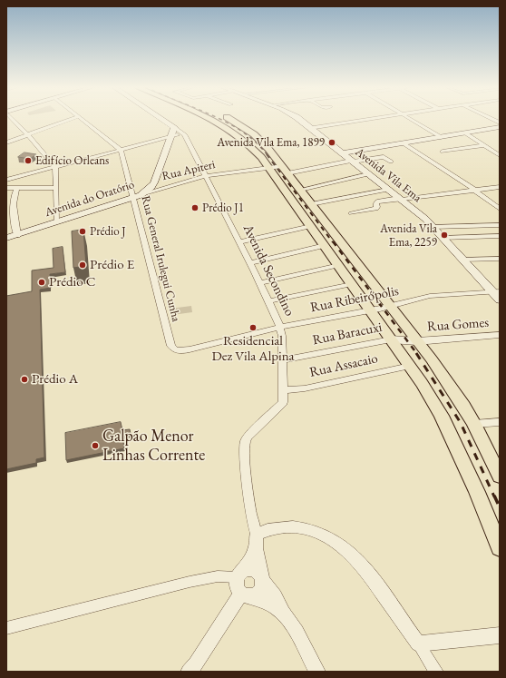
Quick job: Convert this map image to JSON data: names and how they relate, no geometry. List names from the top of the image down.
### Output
{
  "streets": {
    "main road": ["Avenida Vila Ema", "Avenida do Oratório"],
    "street": [
      "Rua Apiteri",
      "Rua General Irulegui Cunha",
      "Avenida Secondino",
      "Rua Ribeirópolis",
      "Rua Gomes",
      "Rua Baracuxi",
      "Rua Assacaio"
    ]
  },
  "crossings": [
    ["Rua Apiteri", "Avenida Vila Ema"],
    ["Rua Apiteri", "Avenida do Oratório"],
    ["Rua Apiteri", "Avenida Secondino"],
    ["Avenida Vila Ema", "Rua Ribeirópolis"],
    ["Avenida do Oratório", "Rua General Irulegui Cunha"],
    ["Rua General Irulegui Cunha", "Rua Ribeirópolis"],
    ["Avenida Secondino", "Rua Ribeirópolis"],
    ["Avenida Secondino", "Rua Baracuxi"],
    ["Avenida Secondino", "Rua Assacaio"],
    ["Rua Gomes", "Rua Baracuxi"]
  ],
  "places": [
    "Avenida Vila Ema, 1899",
    "Edifício Orleans",
    "Prédio J1",
    "Prédio J",
    "Avenida Vila Ema, 2259",
    "Prédio E",
    "Prédio C",
    "Residencial Dez Vila Alpina",
    "Prédio A",
    "Galpão Menor Linhas Corrente"
  ]
}
